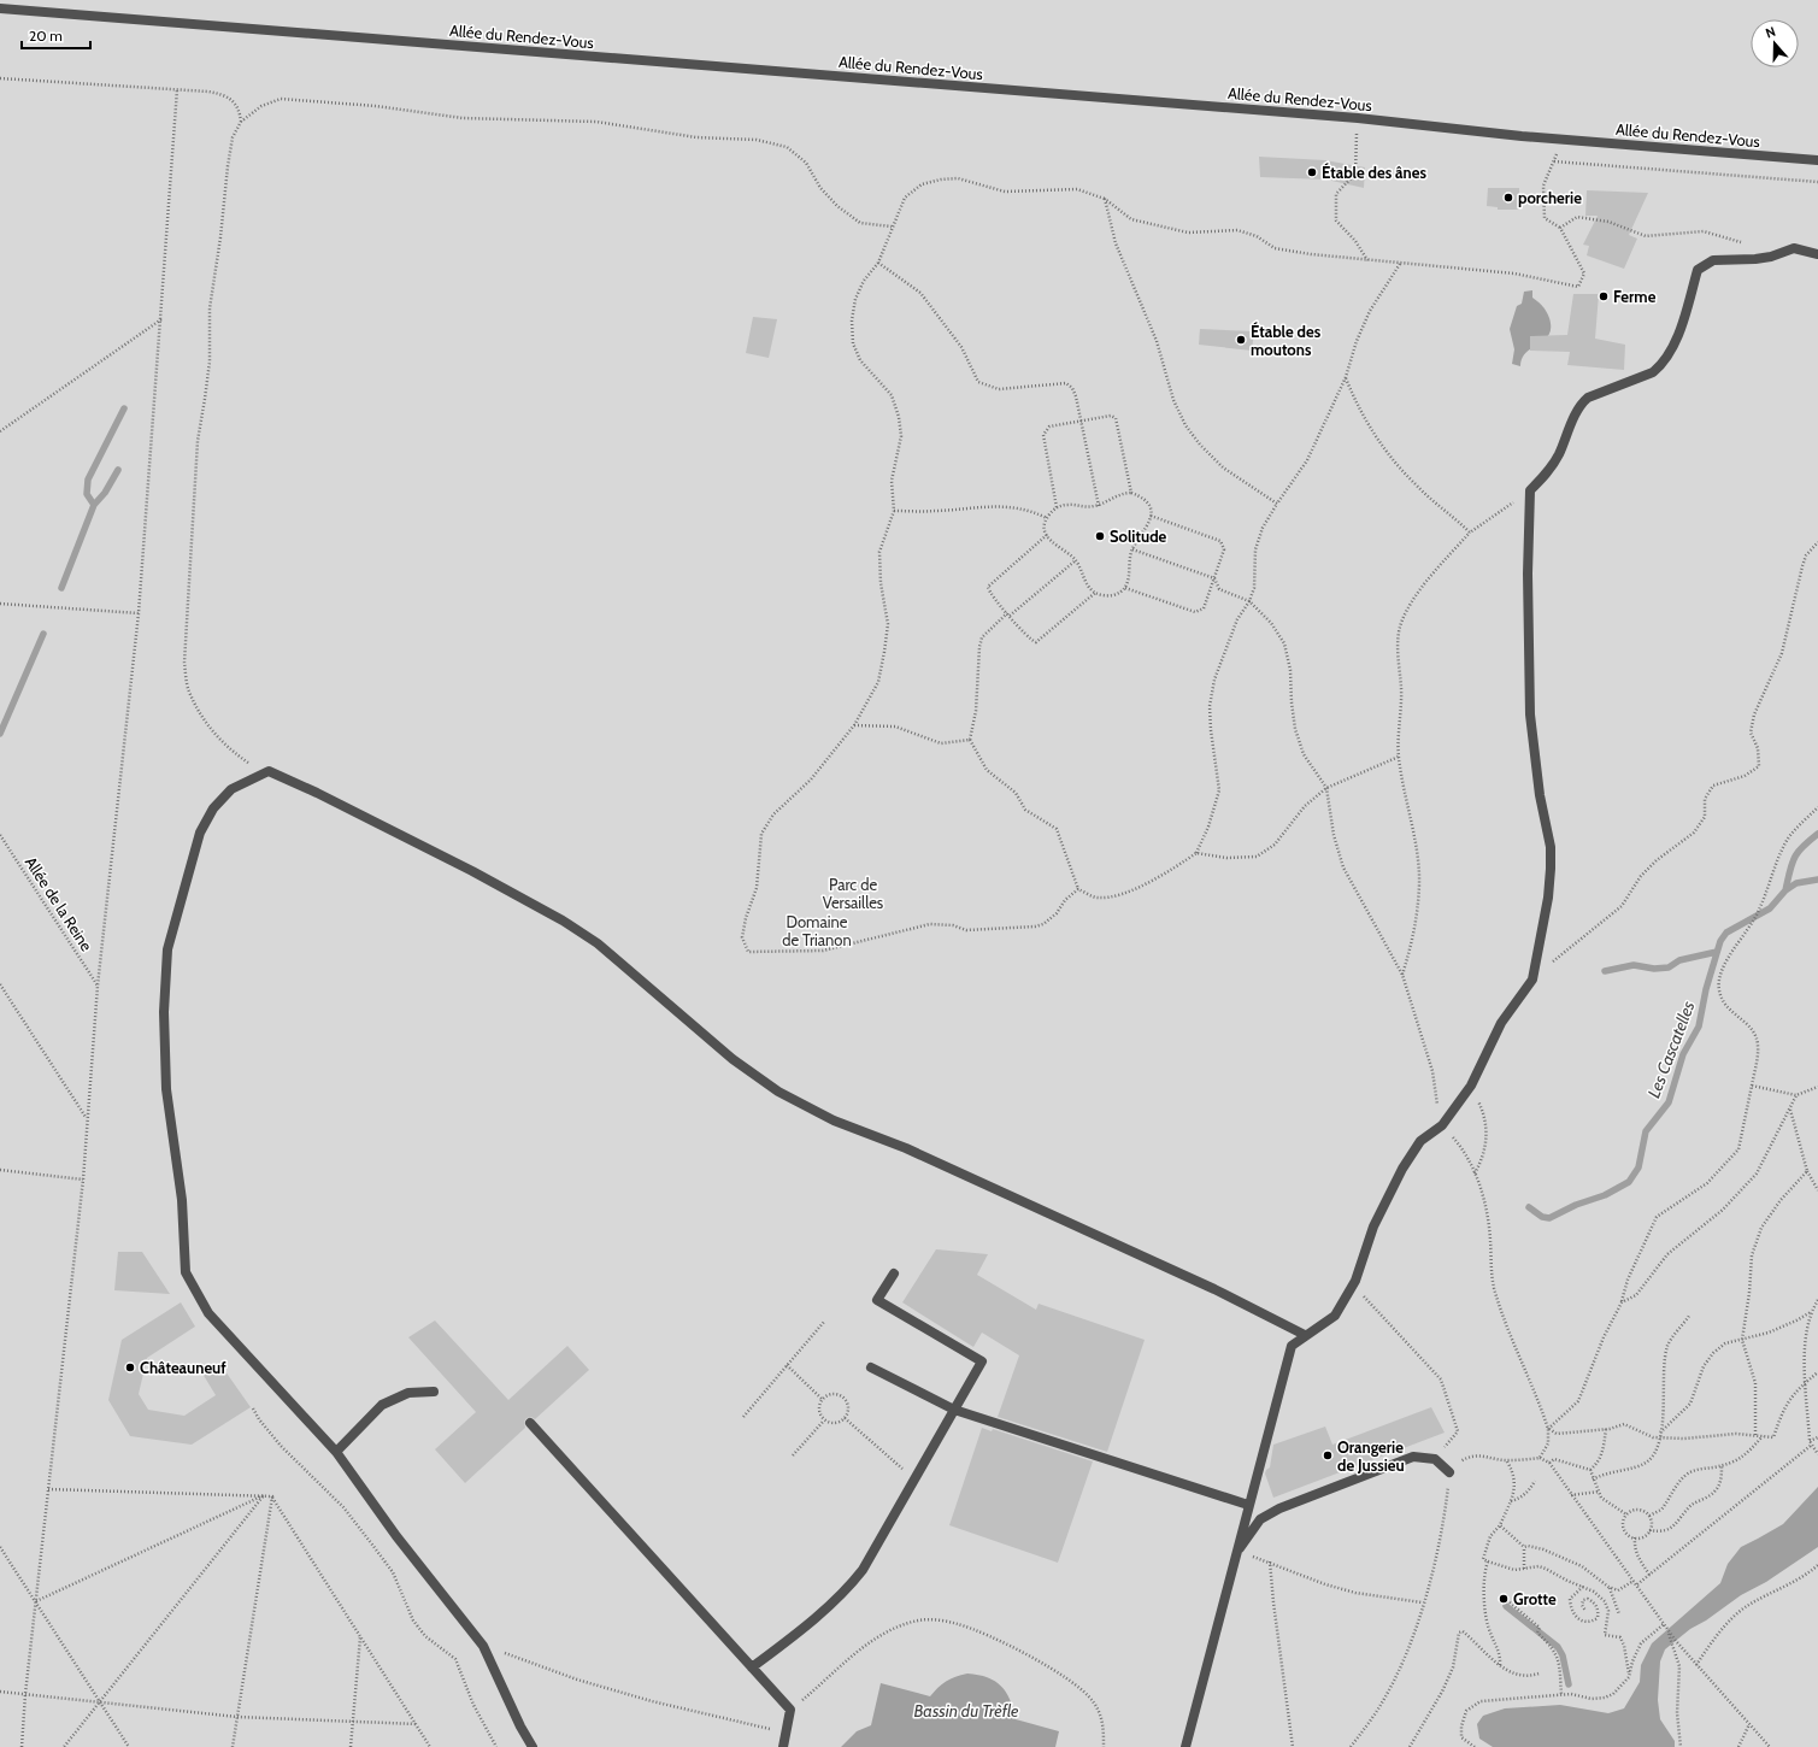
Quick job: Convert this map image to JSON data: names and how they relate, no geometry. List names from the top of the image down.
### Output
{
  "streets": {
    "lane": ["Allée du Rendez-Vous"],
    "path": ["Allée de la Reine"]
  },
  "water": ["Les Cascatelles", "Bassin du Trèfle"],
  "parks": ["Parc de Versailles", "Domaine de Trianon"],
  "places": [
    "Étable des ânes",
    "porcherie",
    "Ferme",
    "Étable des moutons",
    "Solitude",
    "Châteauneuf",
    "Orangerie de Jussieu",
    "Grotte"
  ],
  "scale_bar": "20 m",
  "north": "top"
}
